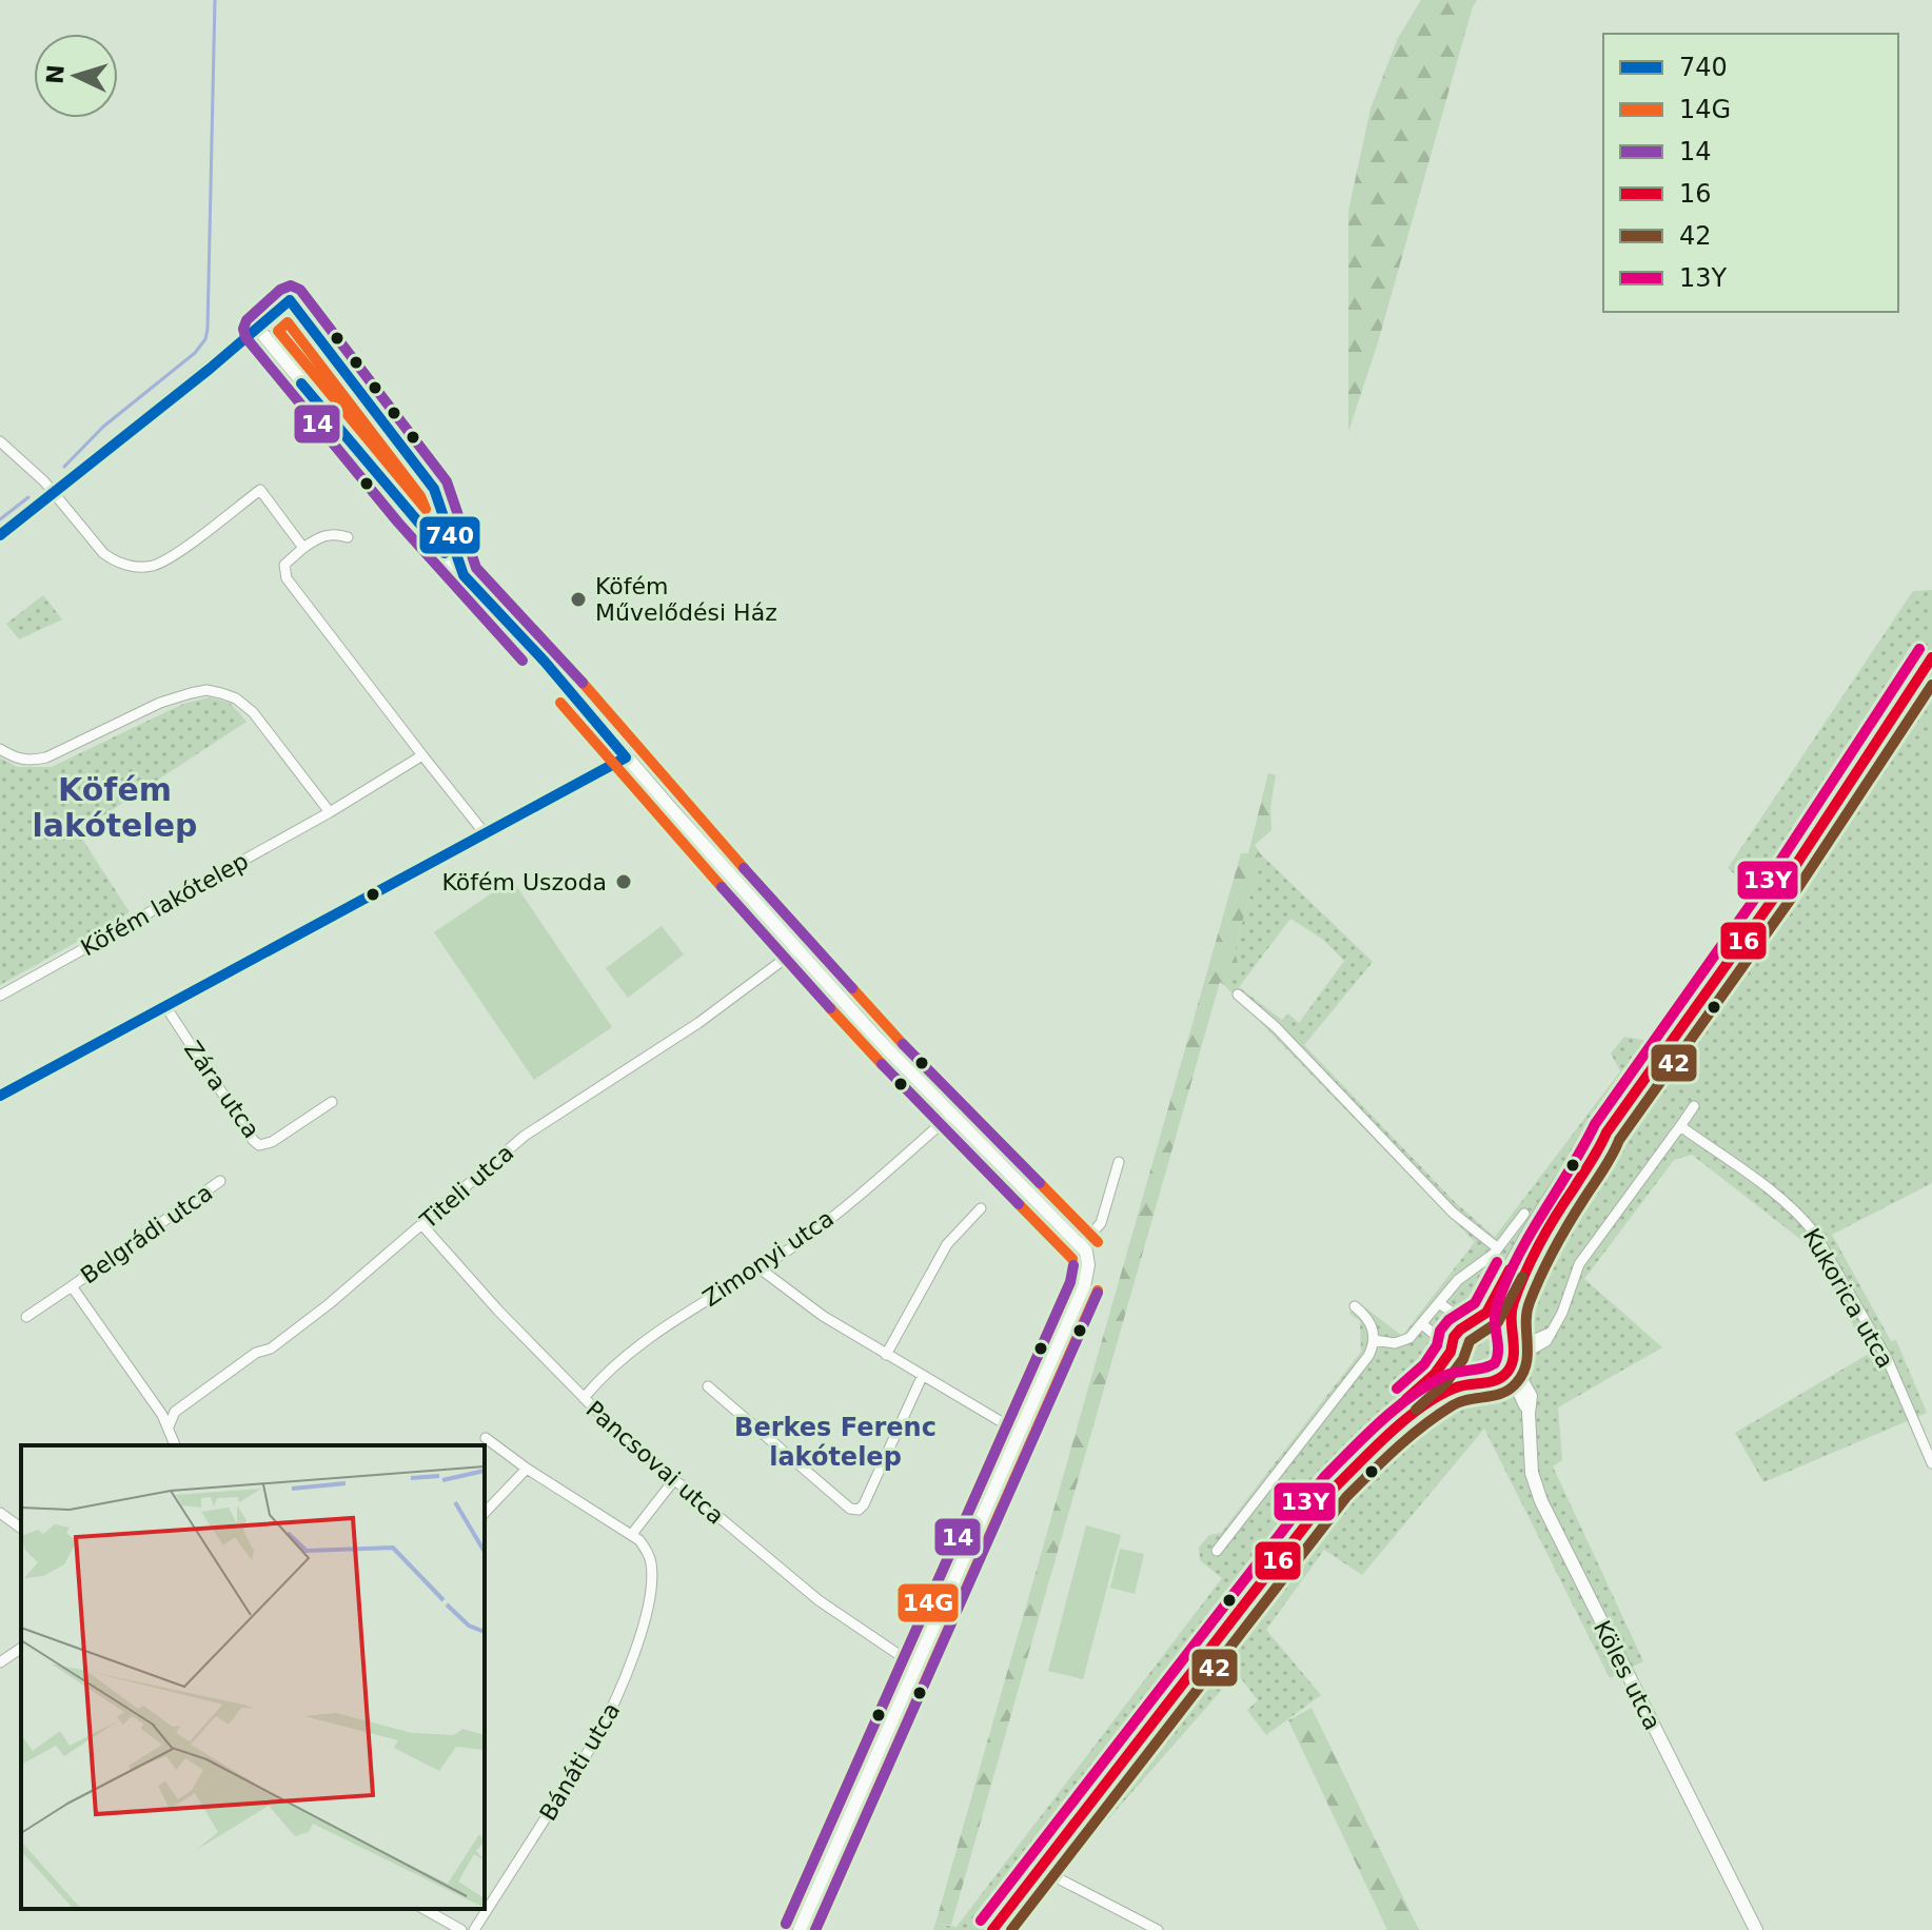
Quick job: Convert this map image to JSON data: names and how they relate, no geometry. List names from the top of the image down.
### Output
{
  "streets": {
    "street": [
      "Köfém lakótelep",
      "Zára utca",
      "Titeli utca",
      "Belgrádi utca",
      "Zimonyi utca",
      "Kukorica utca",
      "Pancsovai utca",
      "Köles utca",
      "Bánáti utca"
    ]
  },
  "crossings": [
    ["Titeli utca", "Belgrádi utca"],
    ["Titeli utca", "Pancsovai utca"],
    ["Zimonyi utca", "Pancsovai utca"]
  ],
  "districts": ["Köfém lakótelep", "Berkes Ferenc lakótelep"],
  "places": ["Köfém Művelődési Ház", "Köfém Uszoda"],
  "lines": [
    "transit line 14",
    "transit line 740",
    "transit line 14G",
    "transit line 13Y",
    "transit line 16",
    "transit line 42"
  ],
  "legend": [
    "740",
    "14G",
    "14",
    "16",
    "42",
    "13Y"
  ],
  "north": "left"
}
